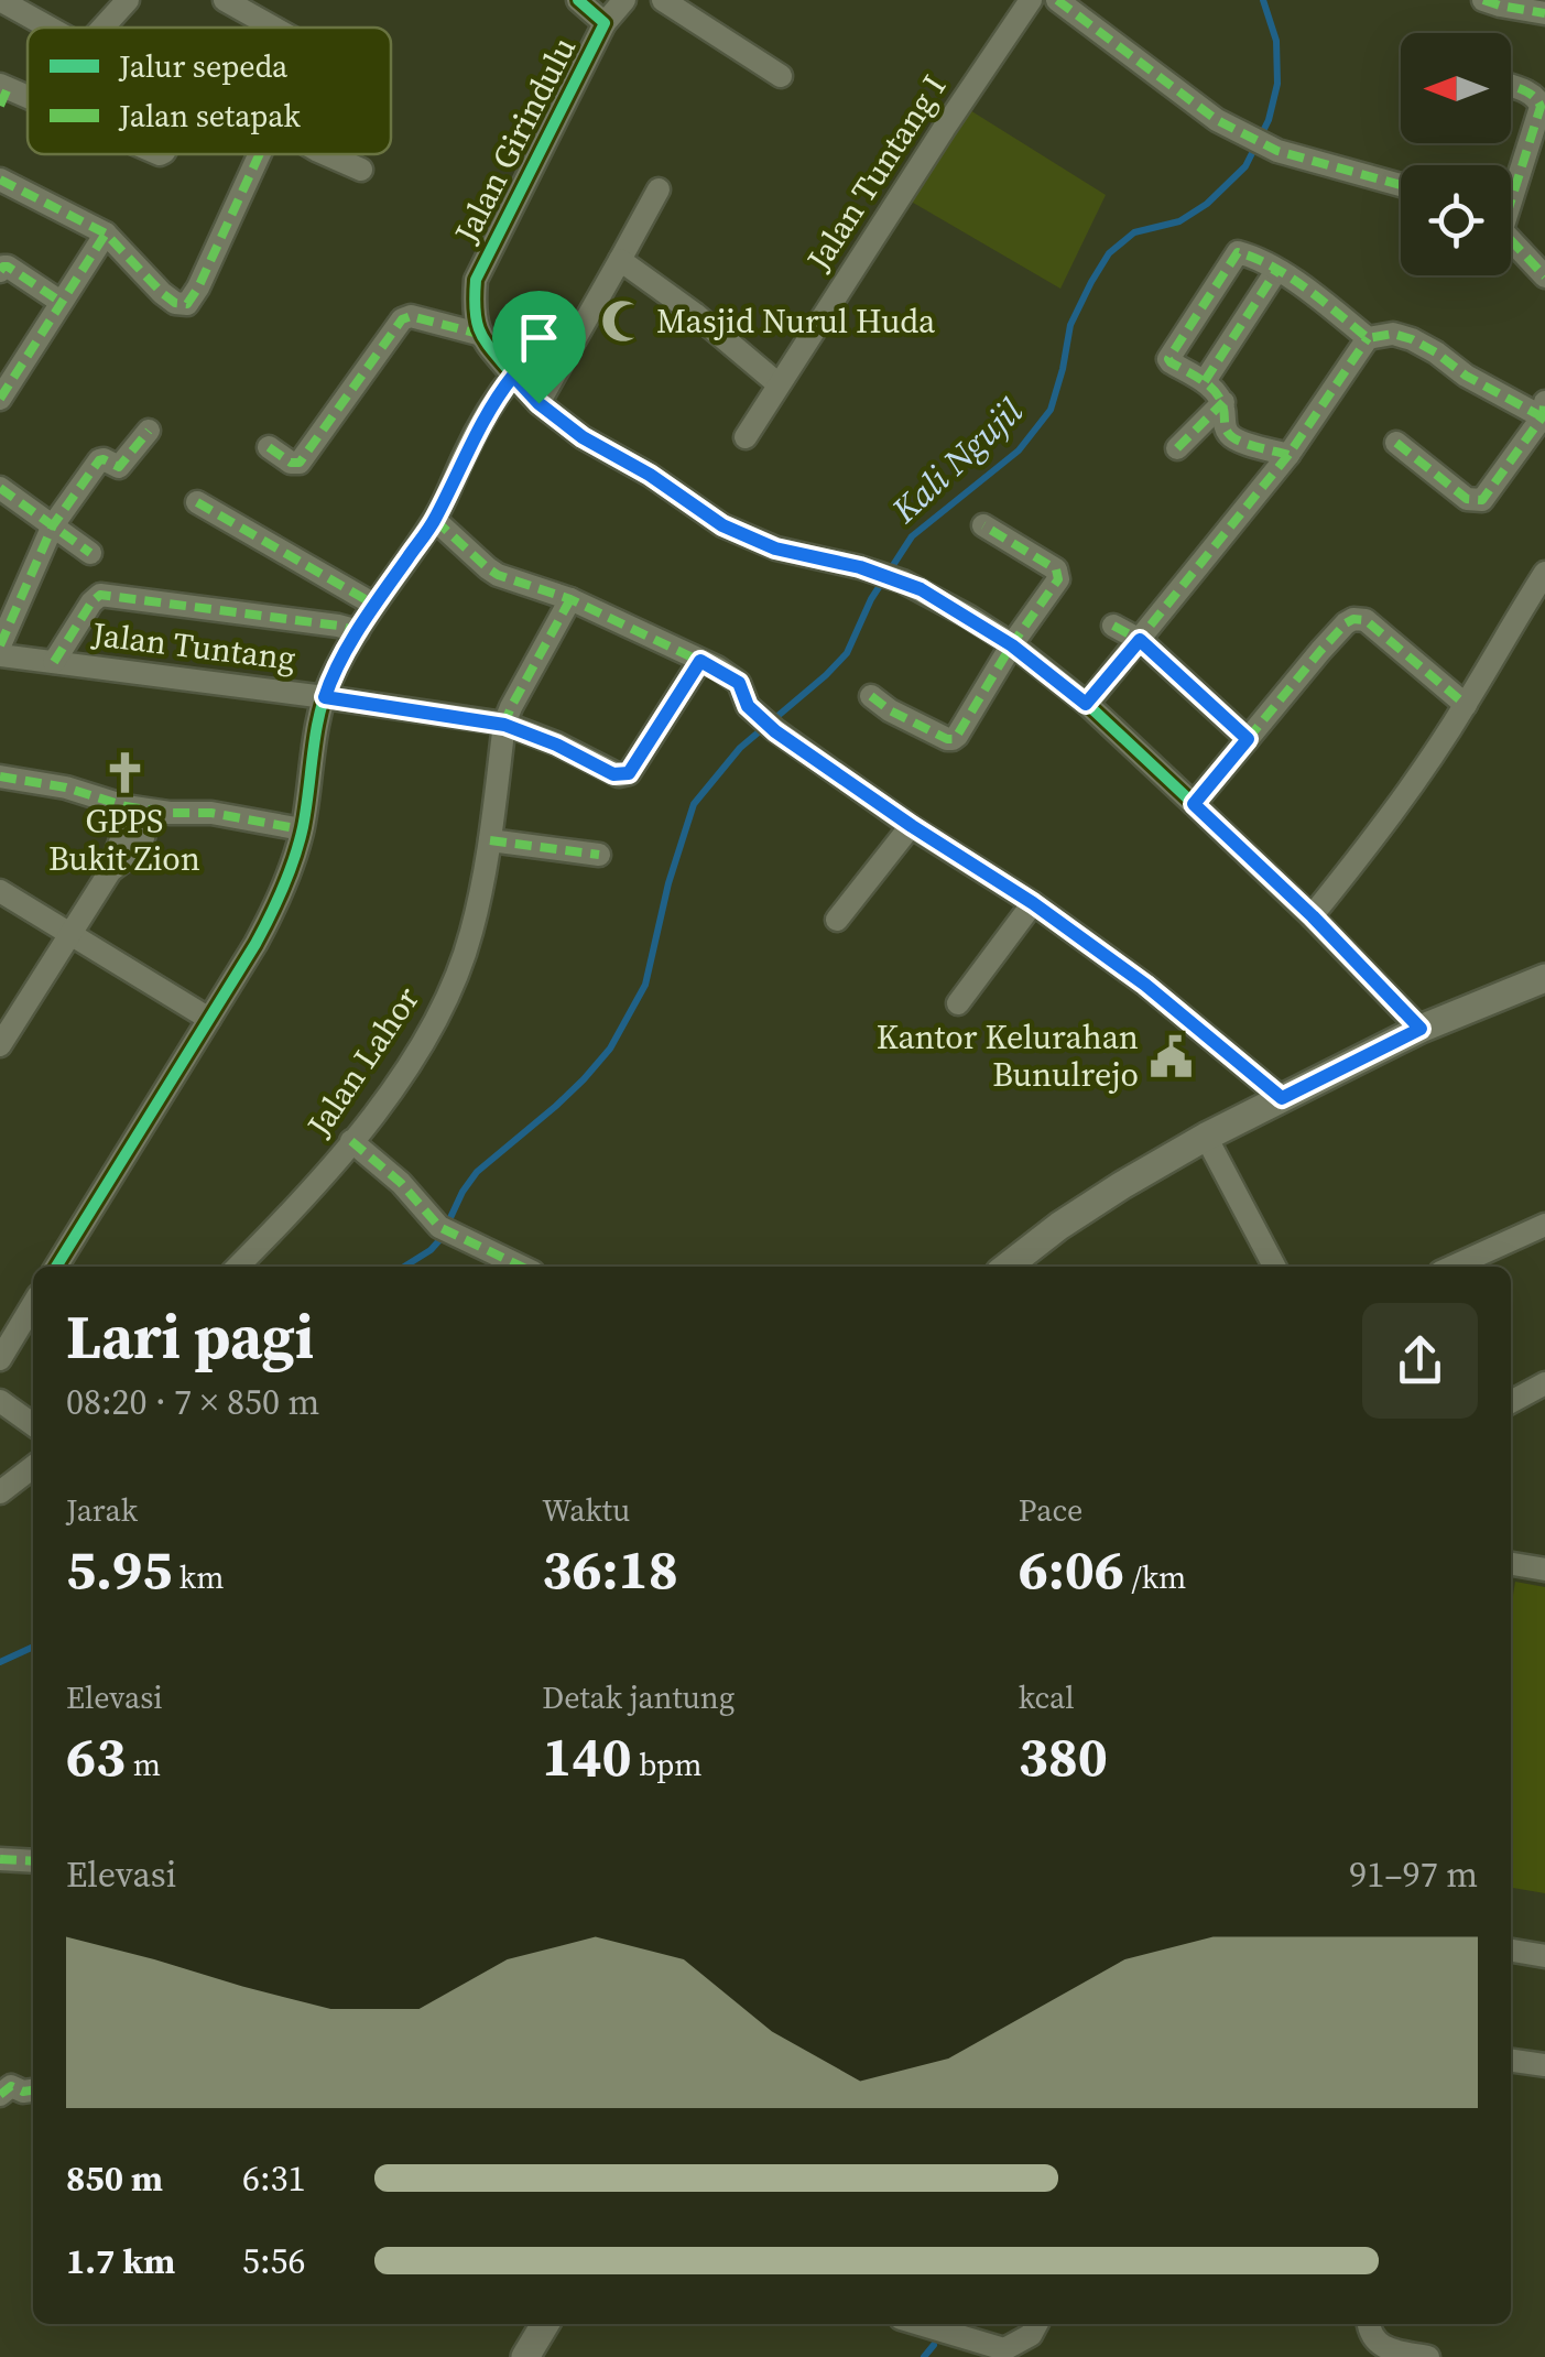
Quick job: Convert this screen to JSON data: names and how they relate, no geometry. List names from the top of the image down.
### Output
{
  "streets": {
    "street": [
      "Jalan Girindulu",
      "Jalan Tuntang I",
      "Jalan Tuntang",
      "Jalan Lahor"
    ]
  },
  "crossings": [
    ["Jalan Tuntang", "Jalan Lahor"]
  ],
  "water": ["Kali Ngujil"],
  "places": {
    "mosque": ["Masjid Nurul Huda"],
    "church": ["GPPS Bukit Zion"],
    "public building": ["Kantor Kelurahan Bunulrejo"]
  },
  "legend": ["Jalur sepeda", "Jalan setapak"],
  "north": "left",
  "page": {
    "heading": ["Lari pagi", "08:20 · 7 × 850 m"],
    "stats": [
      ["Jarak", "5.95 km"],
      ["Waktu", "36:18"],
      ["Pace", "6:06 /km"],
      ["Elevasi", "63 m"],
      ["Detak jantung", "140 bpm"],
      ["kcal", "380"]
    ],
    "chart": ["Elevasi", "91–97 m"],
    "list": [
      {
        "name": "850 m",
        "note": "6:31"
      },
      {
        "name": "1.7 km",
        "note": "5:56"
      }
    ]
  }
}
